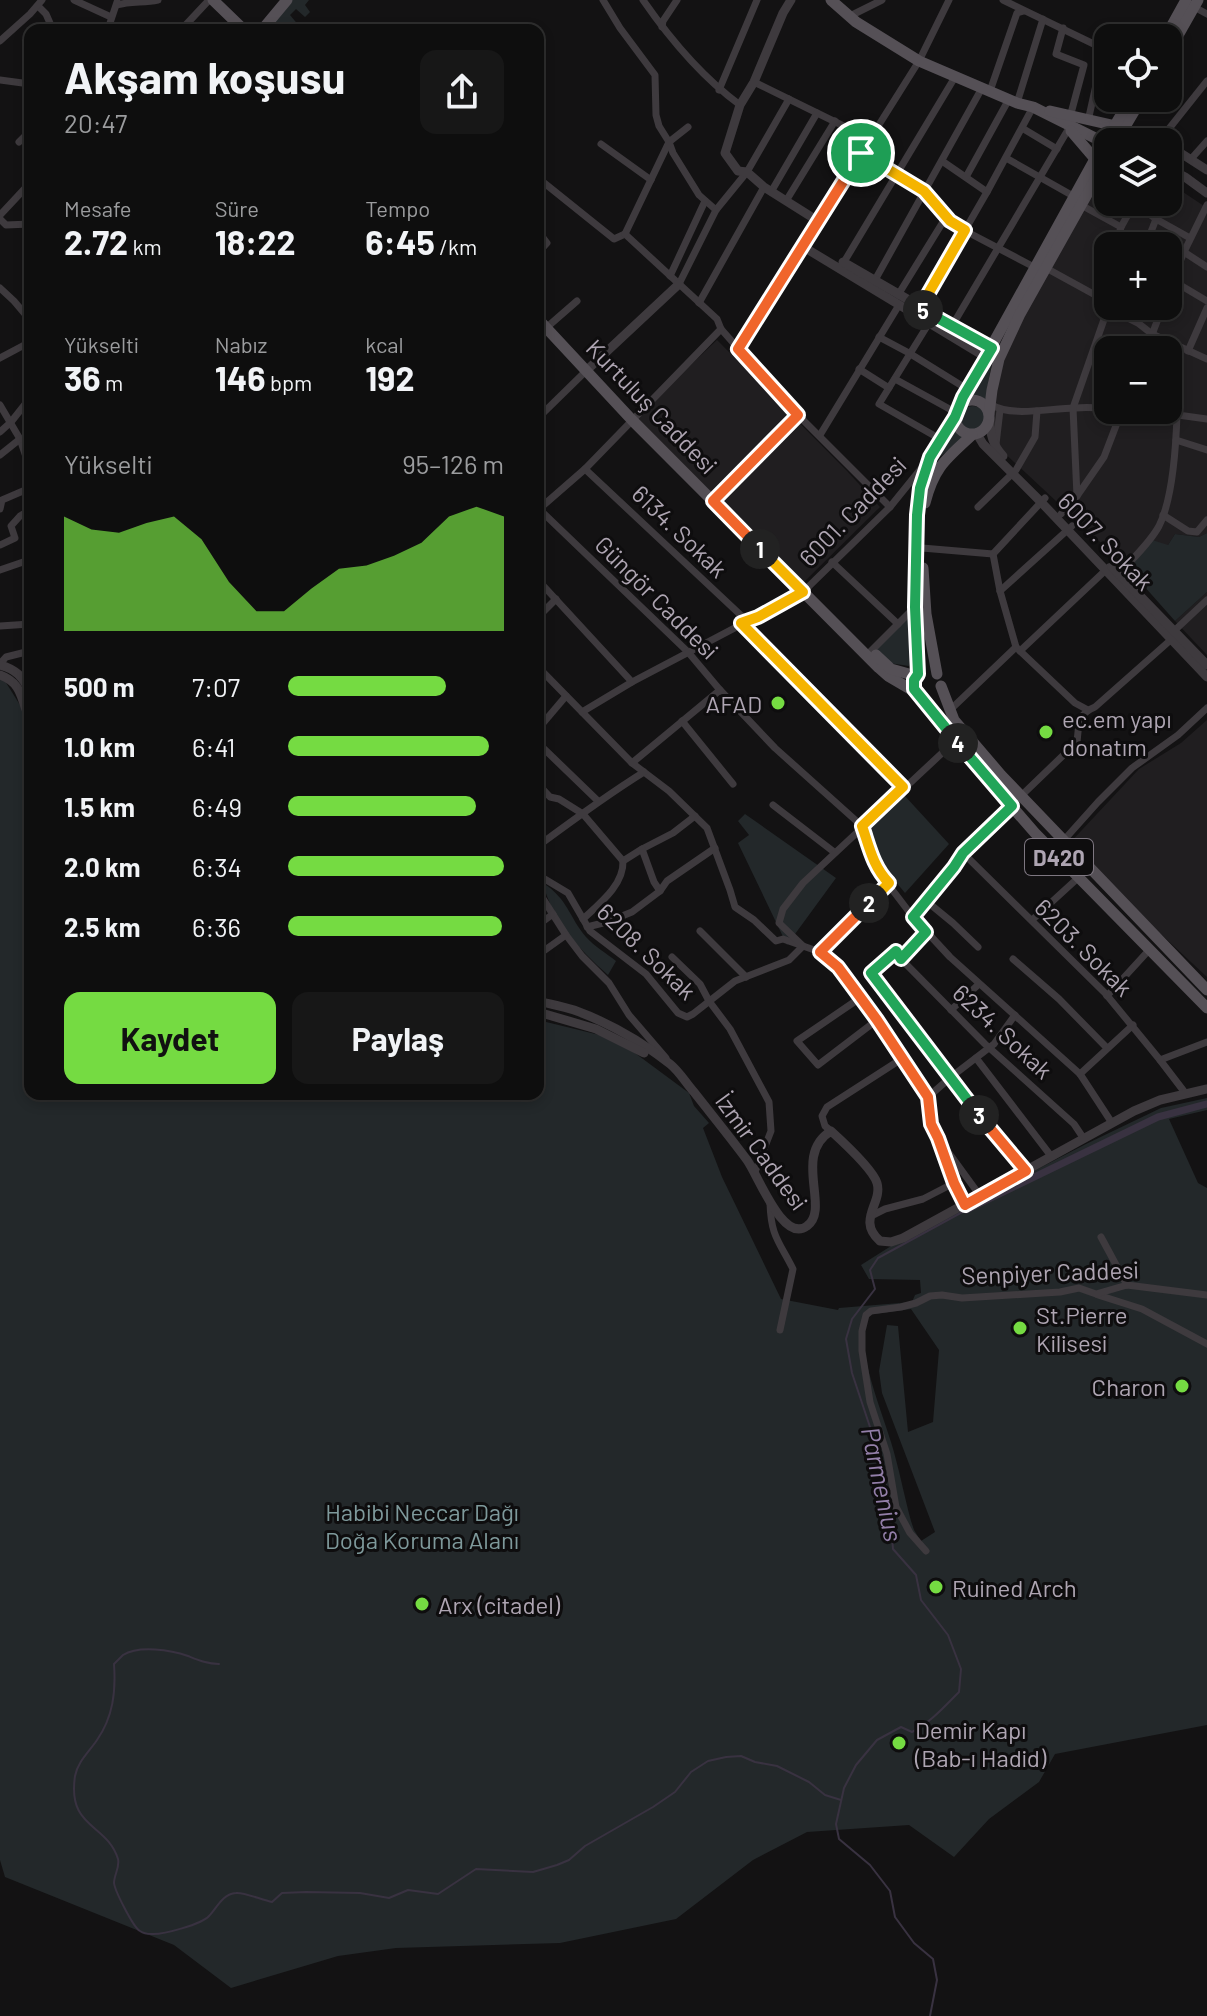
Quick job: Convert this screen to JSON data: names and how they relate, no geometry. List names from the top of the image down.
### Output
{
  "streets": {
    "main road": ["Kurtuluş Caddesi", "D420"],
    "street": [
      "6001. Caddesi",
      "6134. Sokak",
      "6007. Sokak",
      "Güngör Caddesi",
      "6203. Sokak",
      "6208. Sokak",
      "6234. Sokak",
      "İzmir Caddesi",
      "Senpiyer Caddesi"
    ]
  },
  "crossings": [
    ["Kurtuluş Caddesi", "6001. Caddesi"],
    ["6001. Caddesi", "6134. Sokak"],
    ["6001. Caddesi", "Güngör Caddesi"]
  ],
  "water": ["Parmenius"],
  "parks": ["Habibi Neccar Dağı Doğa Koruma Alanı"],
  "places": [
    "AFAD",
    "ec.em yapı donatım",
    "St.Pierre Kilisesi",
    "Charon",
    "Ruined Arch",
    "Arx (citadel)",
    "Demir Kapı (Bab-ı Hadid)"
  ],
  "page": {
    "map_buttons": ["+", "−"],
    "heading": ["Akşam koşusu", "20:47"],
    "stats": [
      ["Mesafe", "2.72 km"],
      ["Süre", "18:22"],
      ["Tempo", "6:45 /km"],
      ["Yükselti", "36 m"],
      ["Nabız", "146 bpm"],
      ["kcal", "192"]
    ],
    "pins": [
      "5",
      "1",
      "4",
      "2",
      "3"
    ],
    "chart": ["Yükselti", "95–126 m"],
    "list": [
      {
        "name": "500 m",
        "note": "7:07"
      },
      {
        "name": "1.0 km",
        "note": "6:41"
      },
      {
        "name": "1.5 km",
        "note": "6:49"
      },
      {
        "name": "2.0 km",
        "note": "6:34"
      },
      {
        "name": "2.5 km",
        "note": "6:36"
      }
    ],
    "buttons": ["Kaydet", "Paylaş"]
  }
}
